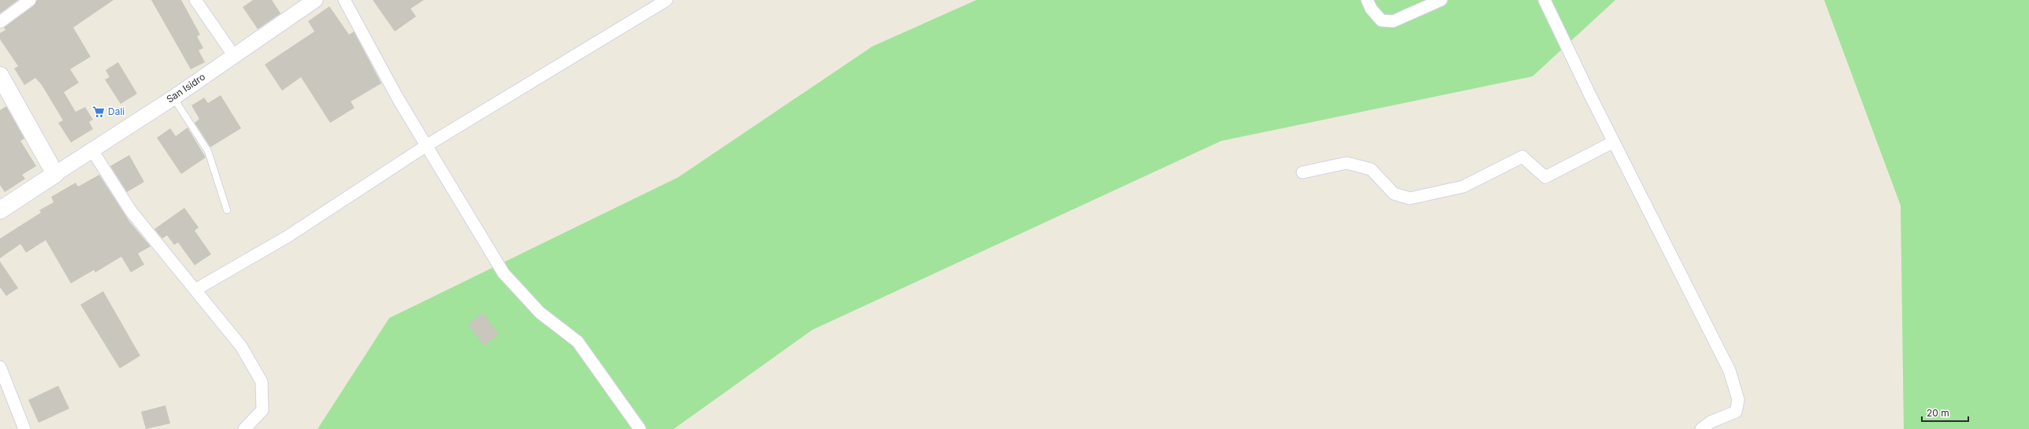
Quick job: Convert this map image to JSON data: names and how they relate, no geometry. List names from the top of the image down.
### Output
{
  "streets": {
    "street": ["San Isidro"]
  },
  "places": {
    "supermarket": ["Dali"]
  },
  "scale_bar": "20 m"
}
